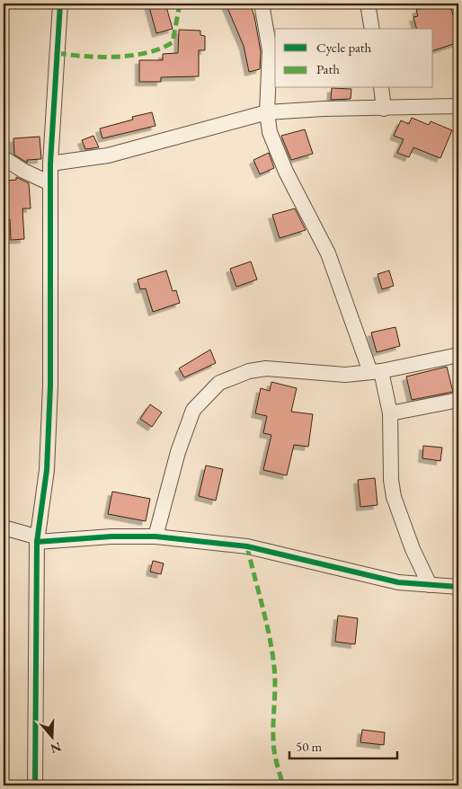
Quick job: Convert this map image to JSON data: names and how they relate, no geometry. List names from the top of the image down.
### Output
{
  "legend": ["Cycle path", "Path"],
  "scale_bar": "50 m",
  "north": "bottom"
}
